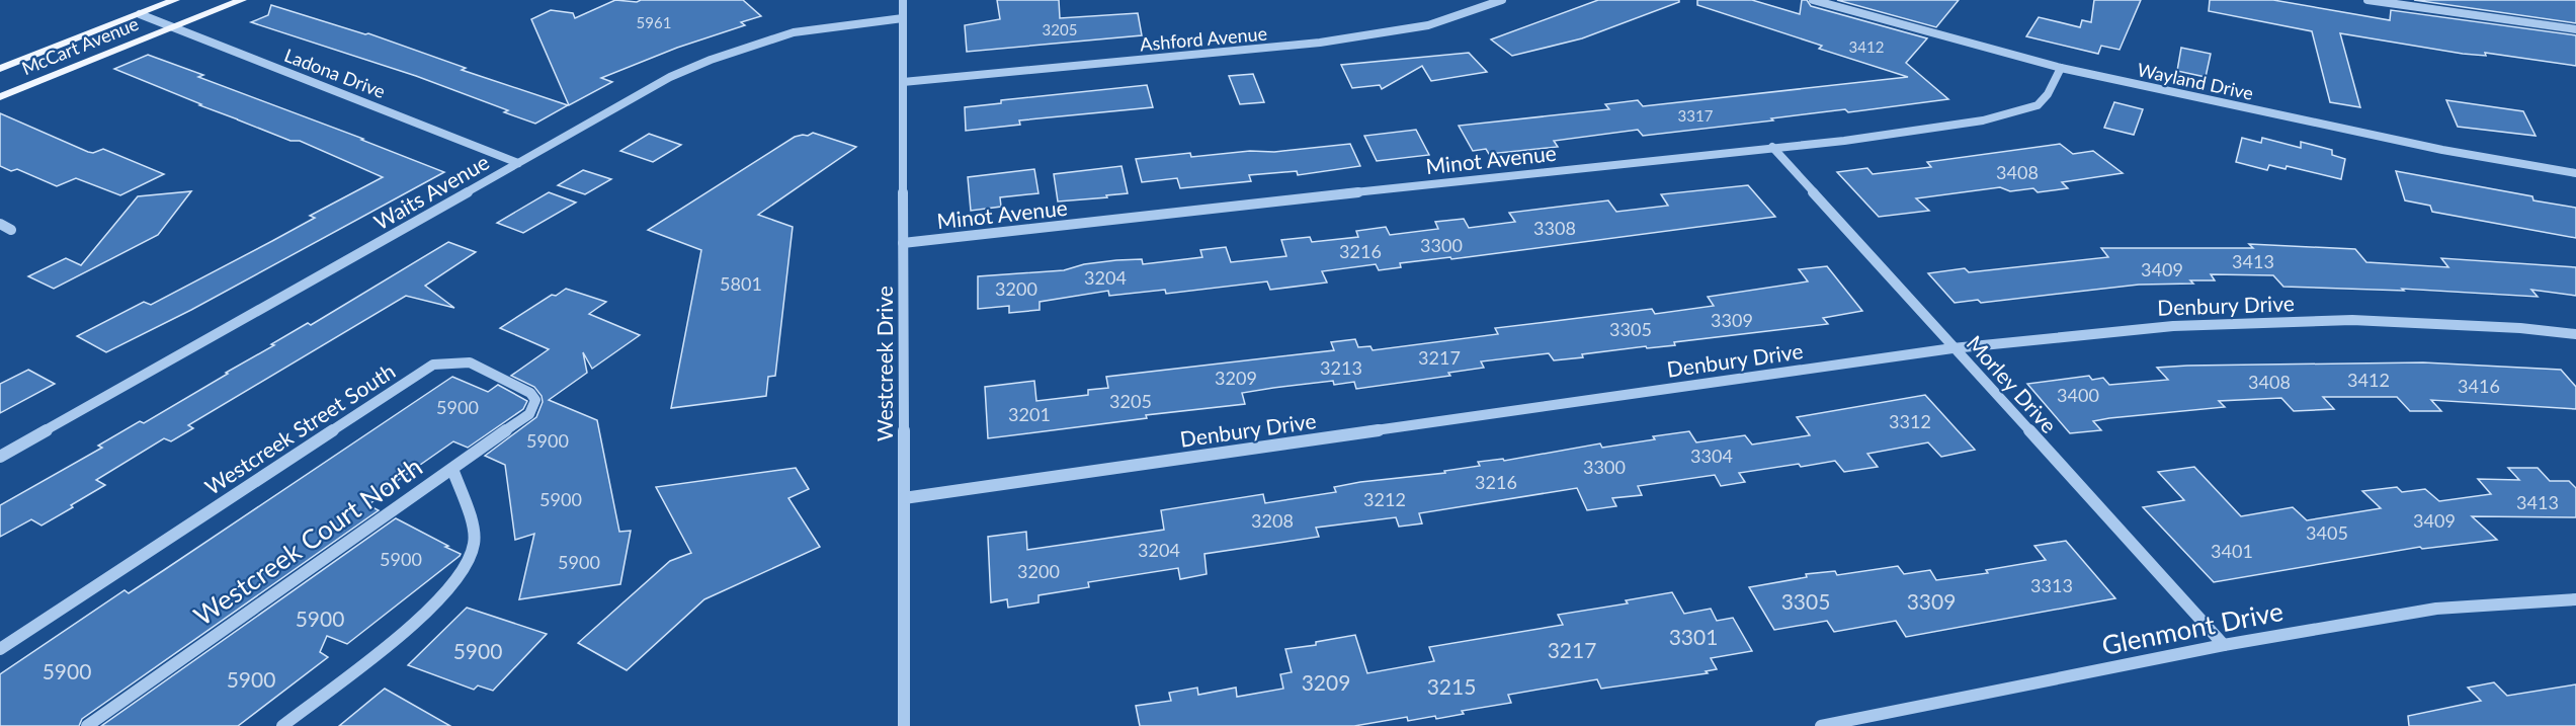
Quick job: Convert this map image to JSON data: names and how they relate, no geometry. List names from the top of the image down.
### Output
{
  "streets": {
    "main road": ["McCart Avenue"],
    "street": [
      "Ashford Avenue",
      "Ladona Drive",
      "Wayland Drive",
      "Minot Avenue",
      "Waits Avenue",
      "Denbury Drive",
      "Westcreek Drive",
      "Morley Drive",
      "Westcreek Street South",
      "Westcreek Court North",
      "Glenmont Drive"
    ]
  },
  "crossings": [
    ["Ashford Avenue", "Westcreek Drive"],
    ["McCart Avenue", "Ladona Drive"],
    ["Ladona Drive", "Waits Avenue"],
    ["Wayland Drive", "Minot Avenue"],
    ["Minot Avenue", "Westcreek Drive"],
    ["Minot Avenue", "Morley Drive"],
    ["Waits Avenue", "Westcreek Drive"],
    ["Denbury Drive", "Westcreek Drive"],
    ["Denbury Drive", "Morley Drive"],
    ["Morley Drive", "Glenmont Drive"],
    ["Westcreek Street South", "Westcreek Court North"]
  ],
  "house_numbers": [
    "5961",
    "3205",
    "3412",
    "3317",
    "3408",
    "3308",
    "3300",
    "3216",
    "3413",
    "3409",
    "3204",
    "5801",
    "3200",
    "3309",
    "3305",
    "3217",
    "3213",
    "3209",
    "3412",
    "3408",
    "3416",
    "3400",
    "3205",
    "5900",
    "3201",
    "3312",
    "5900",
    "3304",
    "3300",
    "3216",
    "5900",
    "3212",
    "3413",
    "3208",
    "3409",
    "3405",
    "3204",
    "3401",
    "5900",
    "5900",
    "3200",
    "3313",
    "3305",
    "3309",
    "5900",
    "3301",
    "3217",
    "5900",
    "5900",
    "5900",
    "3209",
    "3215"
  ]
}
